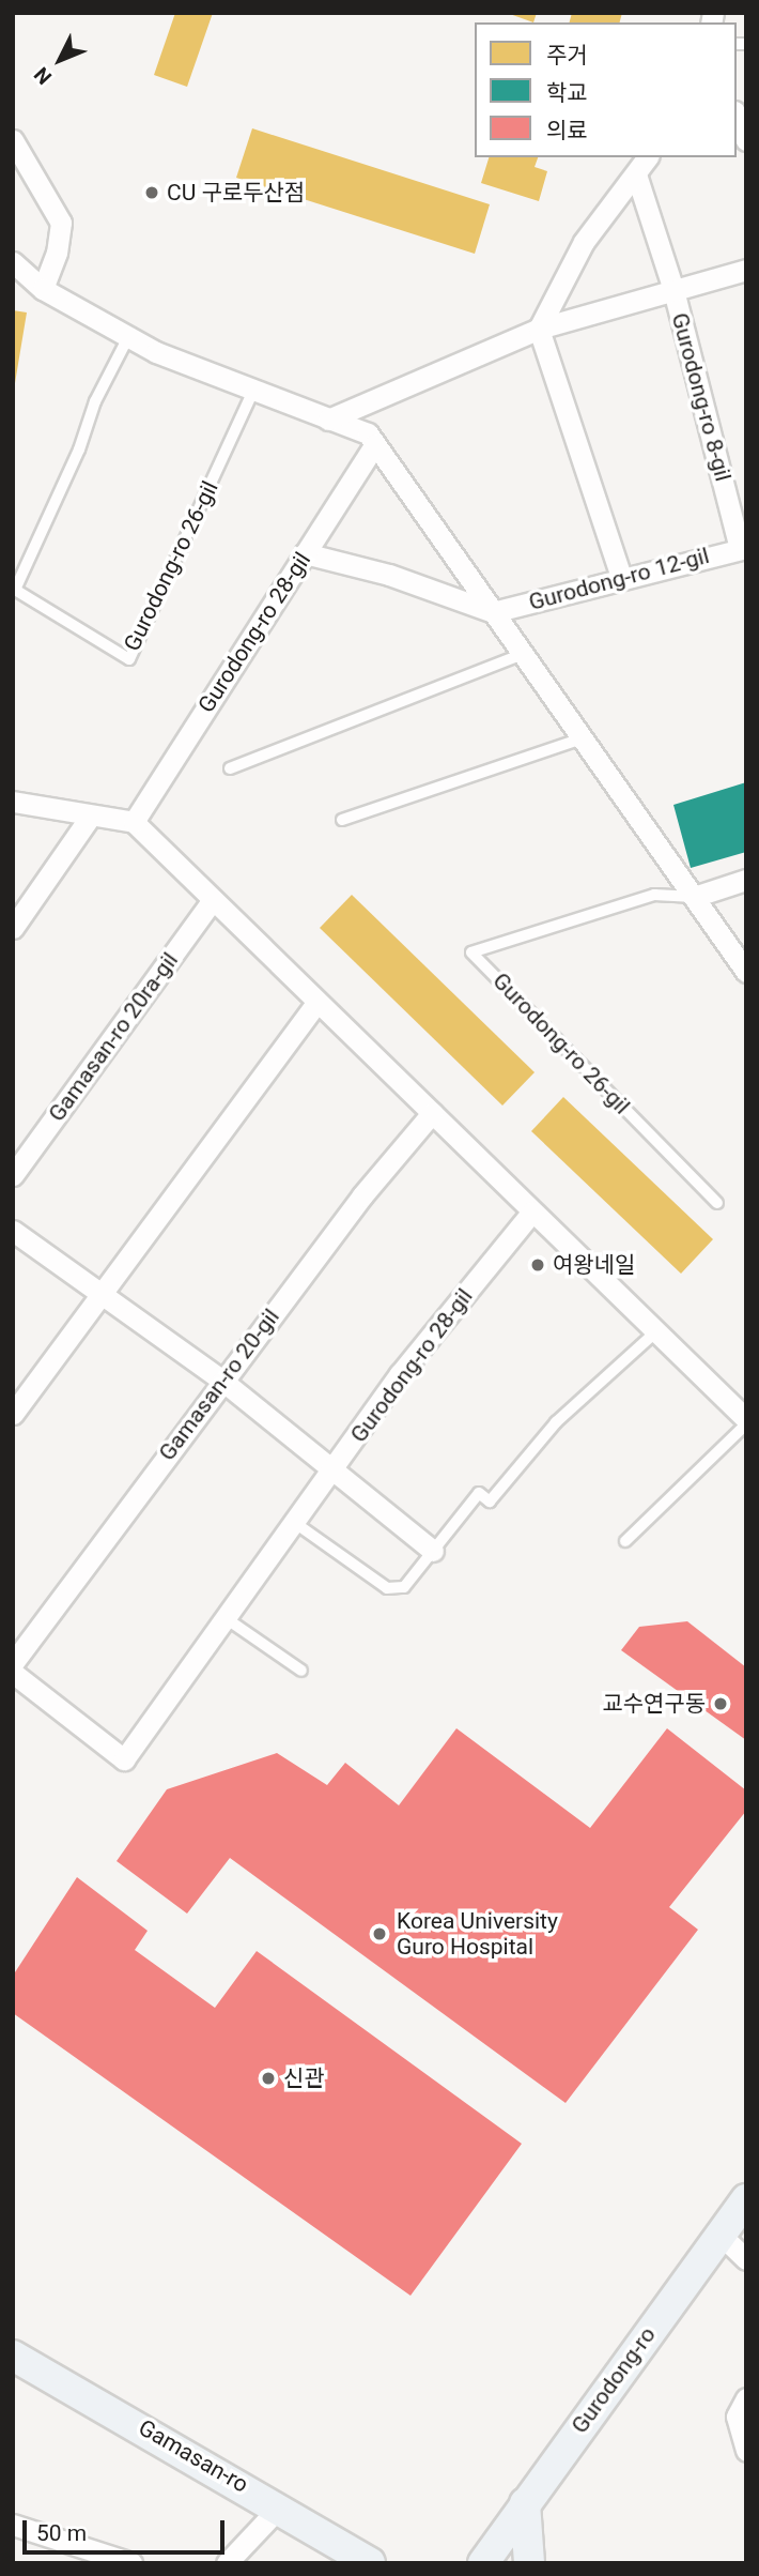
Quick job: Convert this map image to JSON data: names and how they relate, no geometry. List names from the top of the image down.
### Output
{
  "streets": {
    "main road": ["Gurodong-ro", "Gamasan-ro"],
    "street": [
      "Gurodong-ro 8-gil",
      "Gurodong-ro 12-gil",
      "Gurodong-ro 28-gil",
      "Gamasan-ro 20ra-gil",
      "Gamasan-ro 20-gil"
    ],
    "lane": ["Gurodong-ro 26-gil"]
  },
  "crossings": [
    ["Gurodong-ro 8-gil", "Gurodong-ro 12-gil"]
  ],
  "places": [
    "CU 구로두산점",
    "여왕네일",
    "교수연구동",
    "Korea University Guro Hospital",
    "신관"
  ],
  "legend": ["주거", "학교", "의료"],
  "scale_bar": "50 m",
  "north": "bottom left"
}
